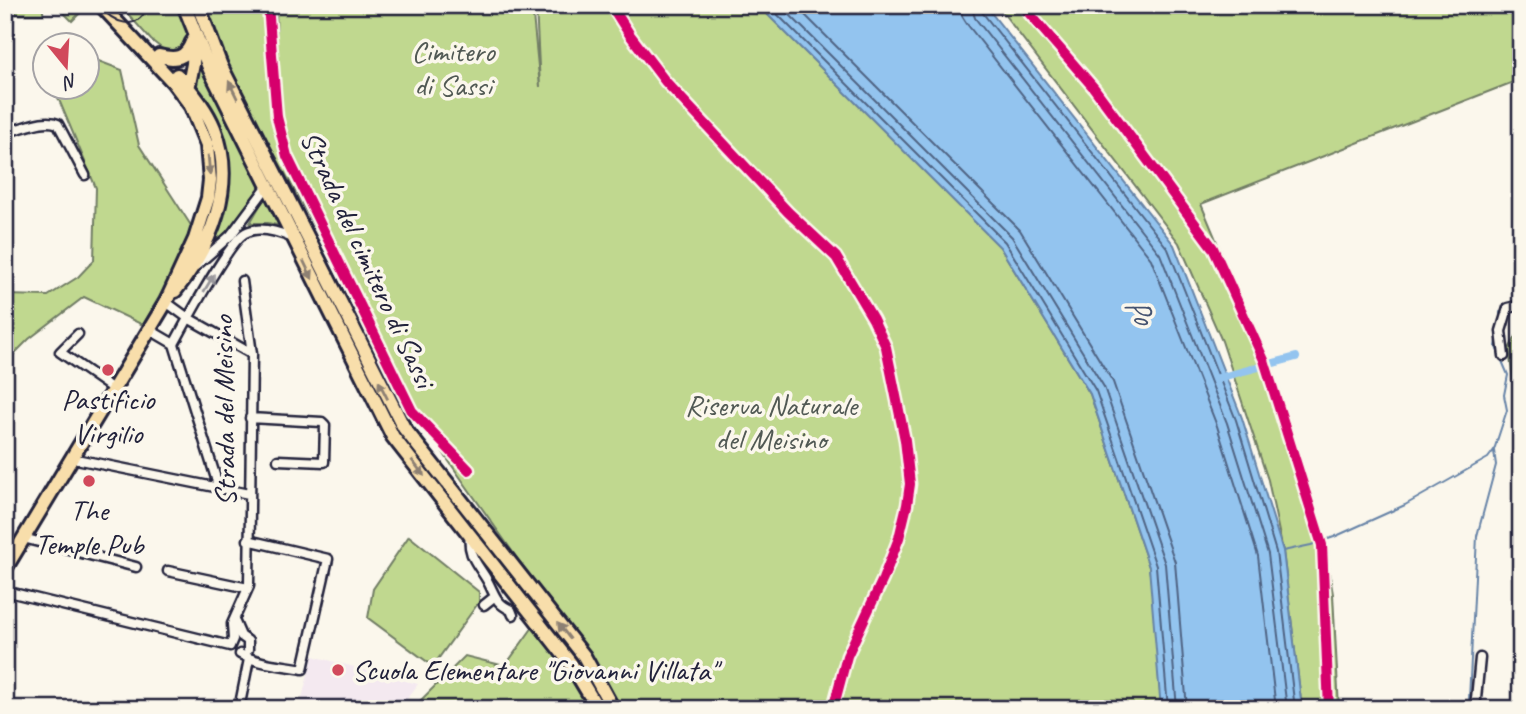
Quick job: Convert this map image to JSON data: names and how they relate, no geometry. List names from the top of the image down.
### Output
{
  "streets": {
    "street": ["Strada del cimitero di Sassi", "Strada del Meisino"]
  },
  "water": ["Po"],
  "parks": ["Cimitero di Sassi", "Riserva Naturale del Meisino"],
  "places": ["Pastificio Virgilio", "The Temple Pub", "Scuola Elementare \"Giovanni Villata\""],
  "north": "bottom"
}
